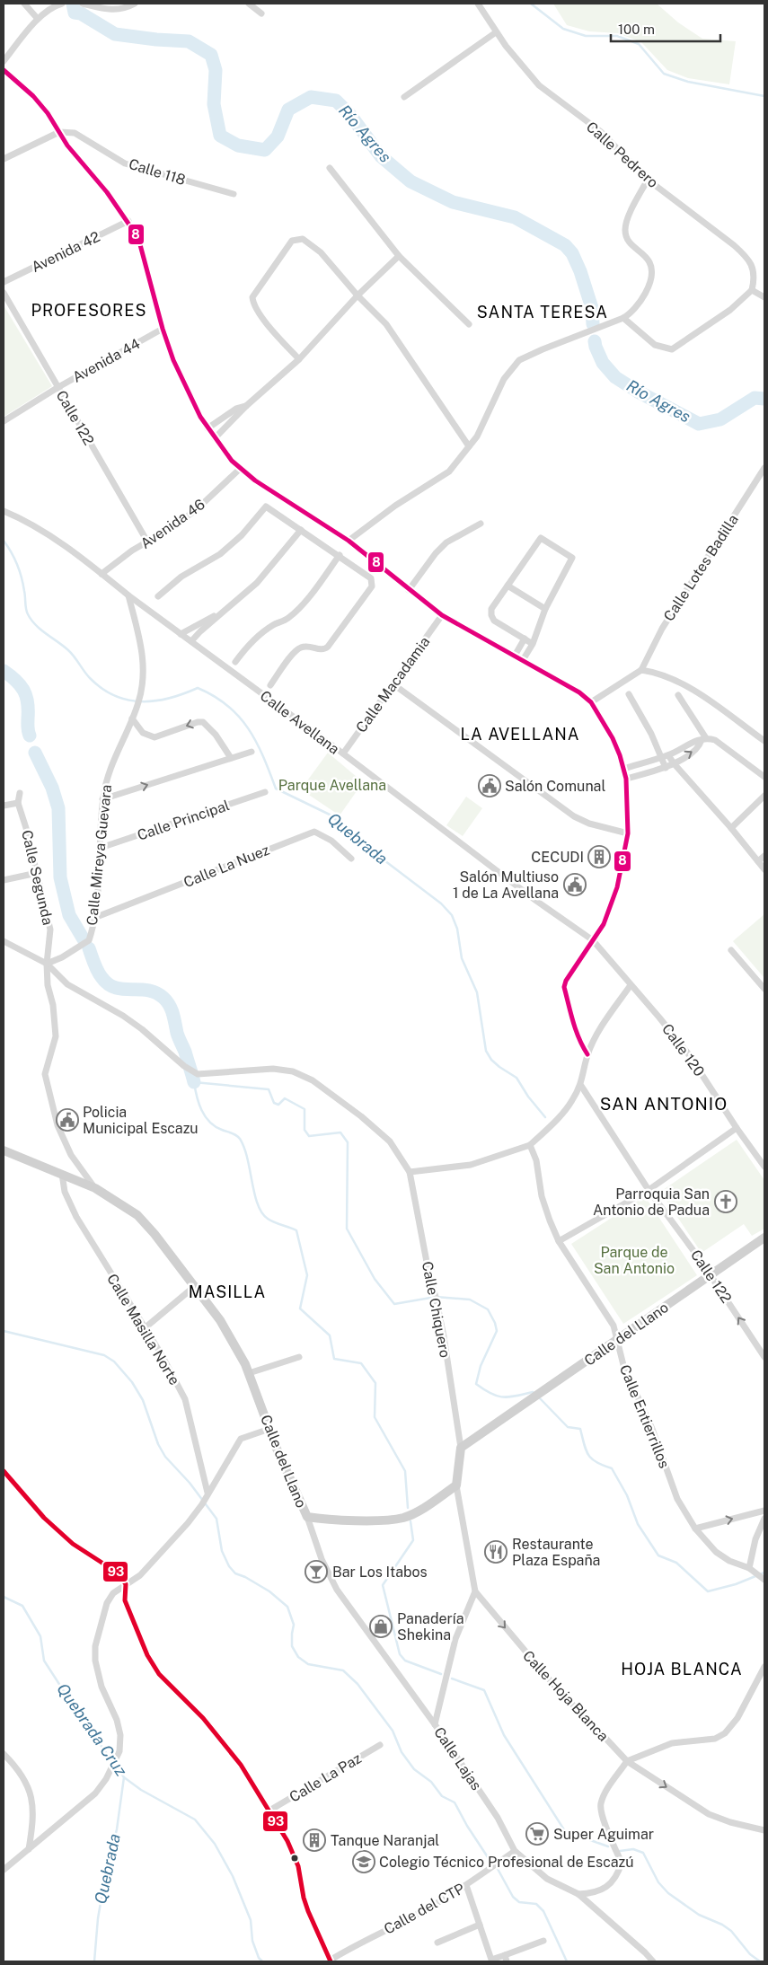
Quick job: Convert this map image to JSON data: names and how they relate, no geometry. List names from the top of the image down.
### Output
{
  "streets": {
    "main road": ["Calle del Llano"],
    "street": [
      "Calle Pedrero",
      "Calle 118",
      "Avenida 42",
      "Avenida 44",
      "Calle 122",
      "Avenida 46",
      "Calle Lotes Badilla",
      "Calle Macadamia",
      "Calle Avellana",
      "Calle Principal",
      "Calle Mireya Guevara",
      "Calle La Nuez",
      "Calle Segunda",
      "Calle 120",
      "Calle Chiquero",
      "Calle Masilla Norte",
      "Calle Entierrillos",
      "Calle Hoja Blanca",
      "Calle Lajas",
      "Calle La Paz",
      "Calle del CTP"
    ]
  },
  "crossings": [
    ["Avenida 44", "Calle 122"],
    ["Calle 122", "Avenida 46"],
    ["Calle 122", "Calle del Llano"],
    ["Avenida 46", "Calle Avellana"],
    ["Calle Macadamia", "Calle Avellana"],
    ["Calle Avellana", "Calle Mireya Guevara"],
    ["Calle Avellana", "Calle 120"],
    ["Calle Principal", "Calle Mireya Guevara"],
    ["Calle Mireya Guevara", "Calle La Nuez"],
    ["Calle Mireya Guevara", "Calle Segunda"],
    ["Calle Segunda", "Calle del Llano"],
    ["Calle Chiquero", "Calle del Llano"],
    ["Calle Masilla Norte", "Calle del Llano"],
    ["Calle del Llano", "Calle Entierrillos"],
    ["Calle del Llano", "Calle Hoja Blanca"],
    ["Calle del Llano", "Calle Lajas"],
    ["Calle Lajas", "Calle del CTP"]
  ],
  "one_way": ["Calle Hoja Blanca"],
  "districts": [
    "PROFESORES",
    "SANTA TERESA",
    "LA AVELLANA",
    "SAN ANTONIO",
    "MASILLA",
    "HOJA BLANCA"
  ],
  "water": ["Río Agres", "Quebrada", "Quebrada Cruz"],
  "parks": ["Parque Avellana", "Parque de San Antonio"],
  "places": {
    "public building": ["Salón Comunal", "Salón Multiuso 1 de La Avellana", "Policia Municipal Escazu"],
    "building": ["CECUDI", "Tanque Naranjal"],
    "church": ["Parroquia San Antonio de Padua"],
    "restaurant": ["Restaurante Plaza España"],
    "bar": ["Bar Los Itabos"],
    "shop": ["Panadería Shekina"],
    "supermarket": ["Super Aguimar"],
    "school or university": ["Colegio Técnico Profesional de Escazú"]
  },
  "lines": ["transit line 8", "transit line 93"],
  "scale_bar": "100 m"
}
